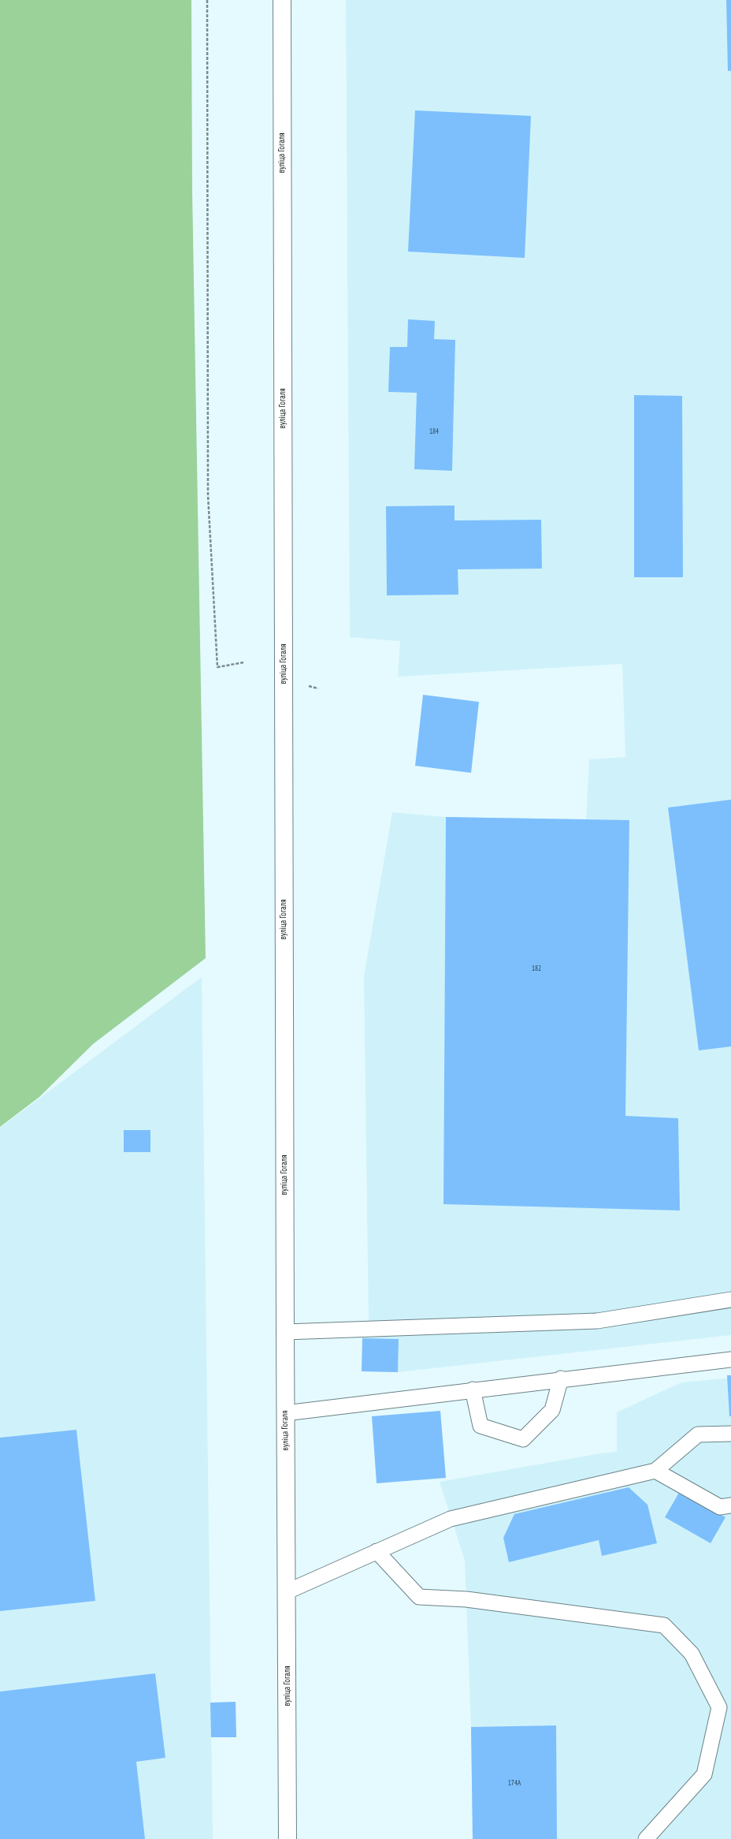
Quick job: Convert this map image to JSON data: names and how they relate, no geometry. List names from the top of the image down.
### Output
{
  "streets": {
    "main road": ["вуліца Гогаля"]
  },
  "house_numbers": ["184", "182", "174А"]
}
